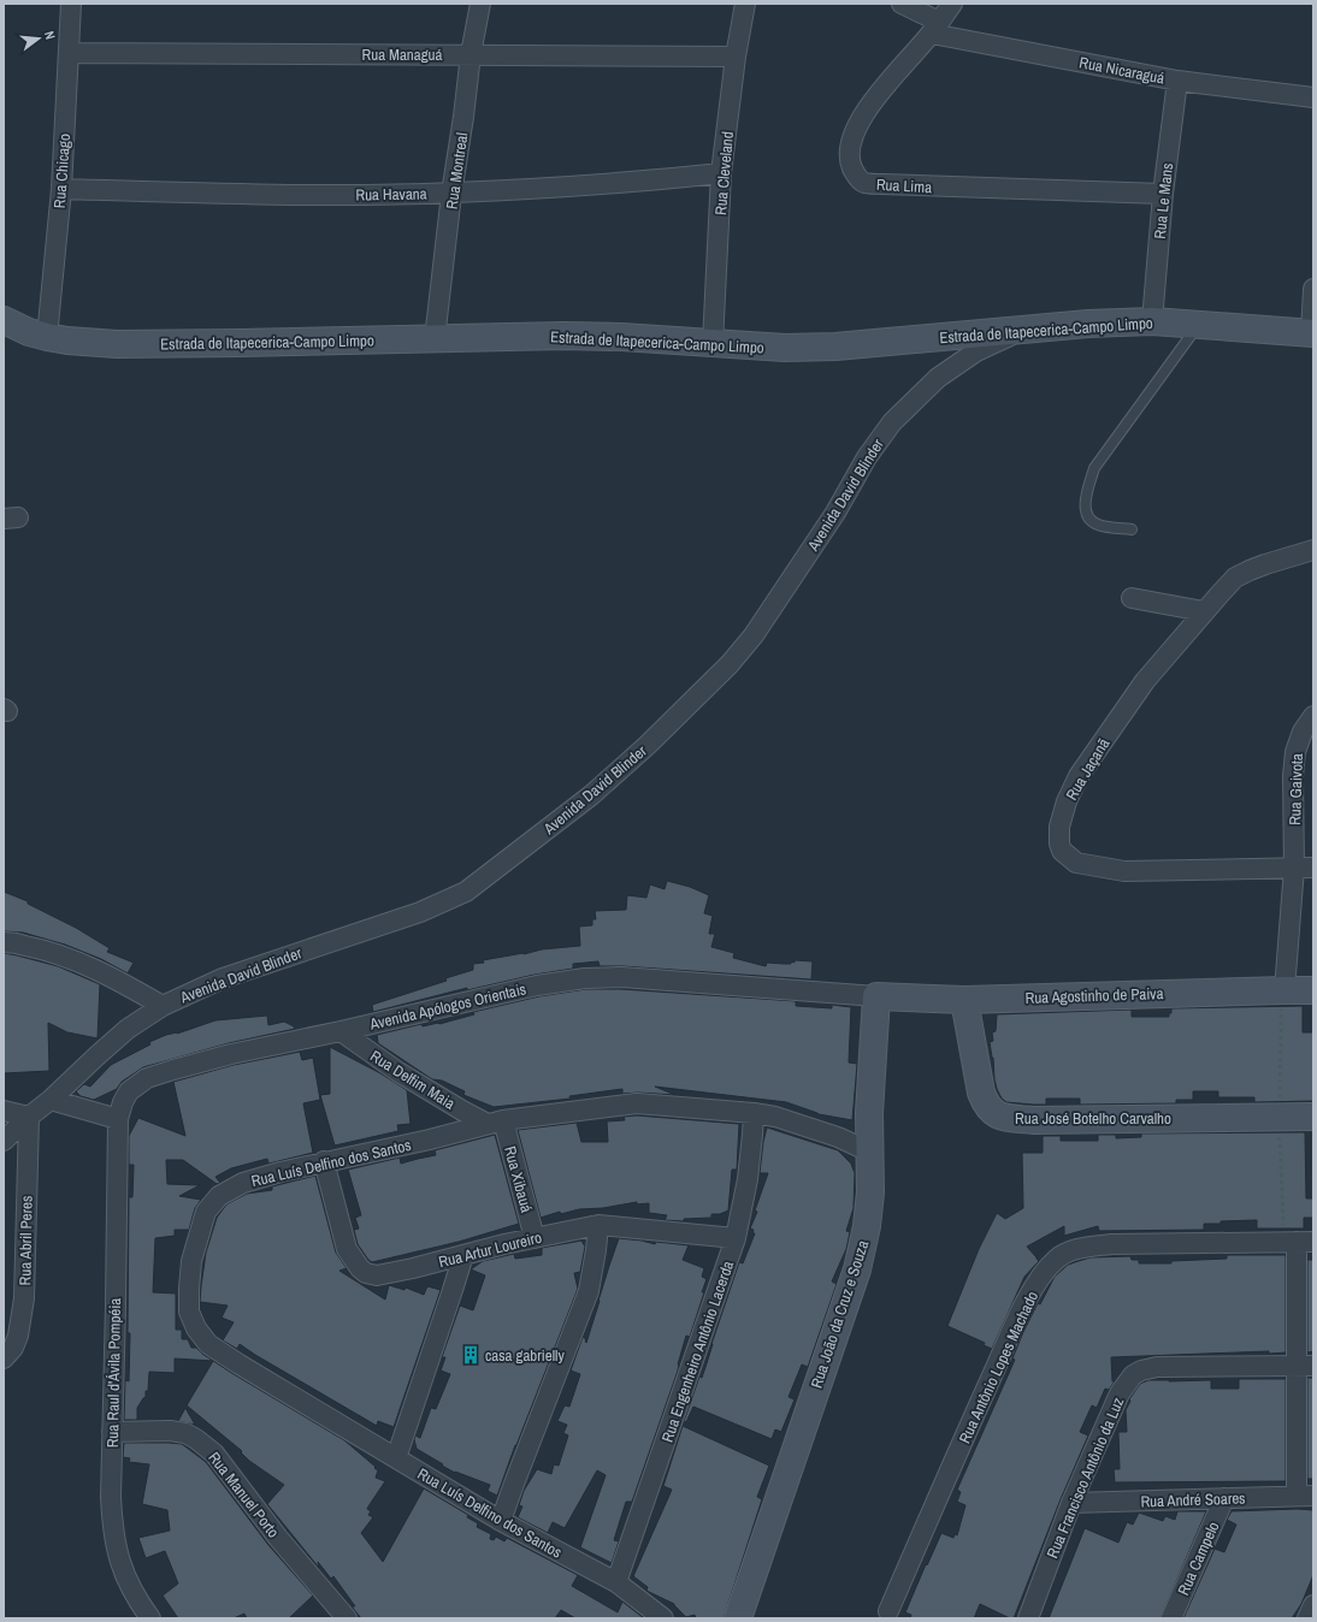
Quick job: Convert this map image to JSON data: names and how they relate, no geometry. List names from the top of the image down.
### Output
{
  "streets": {
    "main road": [
      "Estrada de Itapecerica-Campo Limpo",
      "Rua Agostinho de Paiva",
      "Rua José Botelho Carvalho",
      "Rua João da Cruz e Souza"
    ],
    "street": [
      "Rua Managuá",
      "Rua Nicaraguá",
      "Rua Chicago",
      "Rua Montreal",
      "Rua Cleveland",
      "Rua Lima",
      "Rua Havana",
      "Rua Le Mans",
      "Avenida David Blinder",
      "Rua Jaçanã",
      "Rua Gaivota",
      "Avenida Apólogos Orientais",
      "Rua Delfim Maia",
      "Rua Luís Delfino dos Santos",
      "Rua Xibauá",
      "Rua Abril Peres",
      "Rua Artur Loureiro",
      "Rua Engenheiro Antônio Lacerda",
      "Rua Antônio Lopes Machado",
      "Rua Raul d'Ávila Pompéia",
      "Rua Francisco Antônio da Luz",
      "Rua Manuel Porto",
      "Rua André Soares",
      "Rua Campelo"
    ]
  },
  "crossings": [
    ["Rua Managuá", "Rua Chicago"],
    ["Rua Managuá", "Rua Montreal"],
    ["Rua Managuá", "Rua Cleveland"],
    ["Rua Nicaraguá", "Rua Lima"],
    ["Rua Nicaraguá", "Rua Le Mans"],
    ["Rua Chicago", "Rua Havana"],
    ["Rua Chicago", "Estrada de Itapecerica-Campo Limpo"],
    ["Rua Montreal", "Rua Havana"],
    ["Rua Montreal", "Estrada de Itapecerica-Campo Limpo"],
    ["Rua Cleveland", "Rua Havana"],
    ["Rua Cleveland", "Estrada de Itapecerica-Campo Limpo"],
    ["Rua Lima", "Rua Le Mans"],
    ["Rua Le Mans", "Estrada de Itapecerica-Campo Limpo"],
    ["Estrada de Itapecerica-Campo Limpo", "Avenida David Blinder"],
    ["Avenida David Blinder", "Rua Abril Peres"],
    ["Rua Jaçanã", "Rua Gaivota"],
    ["Rua Gaivota", "Rua Agostinho de Paiva"],
    ["Rua Agostinho de Paiva", "Avenida Apólogos Orientais"],
    ["Rua Agostinho de Paiva", "Rua José Botelho Carvalho"],
    ["Rua Agostinho de Paiva", "Rua João da Cruz e Souza"],
    ["Avenida Apólogos Orientais", "Rua Delfim Maia"],
    ["Avenida Apólogos Orientais", "Rua João da Cruz e Souza"],
    ["Avenida Apólogos Orientais", "Rua Raul d'Ávila Pompéia"],
    ["Rua Delfim Maia", "Rua Luís Delfino dos Santos"],
    ["Rua Delfim Maia", "Rua Xibauá"],
    ["Rua Luís Delfino dos Santos", "Rua Xibauá"],
    ["Rua Luís Delfino dos Santos", "Rua Artur Loureiro"],
    ["Rua Luís Delfino dos Santos", "Rua João da Cruz e Souza"],
    ["Rua Luís Delfino dos Santos", "Rua Engenheiro Antônio Lacerda"],
    ["Rua Xibauá", "Rua Artur Loureiro"],
    ["Rua Artur Loureiro", "Rua Engenheiro Antônio Lacerda"],
    ["Rua Raul d'Ávila Pompéia", "Rua Manuel Porto"],
    ["Rua Francisco Antônio da Luz", "Rua André Soares"],
    ["Rua André Soares", "Rua Campelo"]
  ],
  "places": {
    "building": ["casa gabrielly"]
  },
  "north": "right"
}
